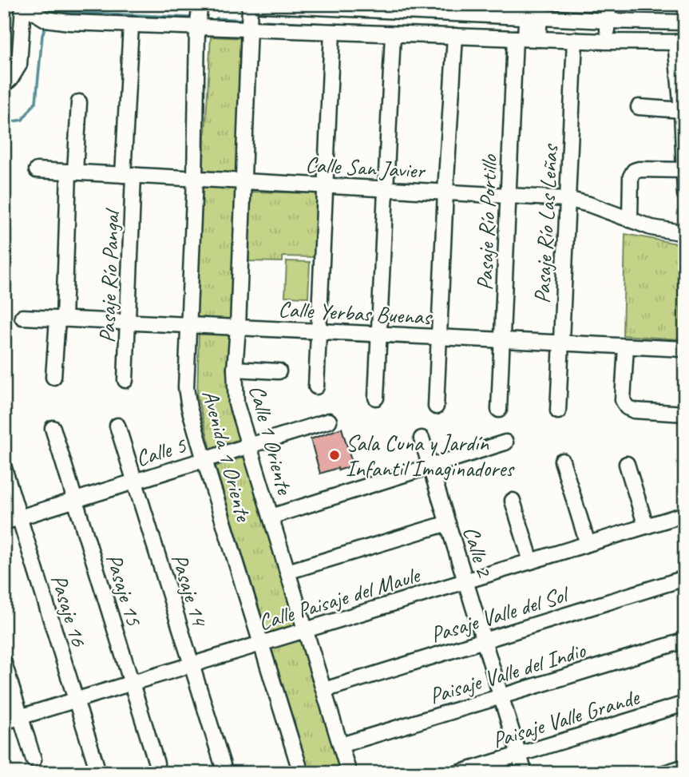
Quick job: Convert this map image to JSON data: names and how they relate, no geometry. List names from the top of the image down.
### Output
{
  "streets": {
    "street": [
      "Calle San Javier",
      "Pasaje Río Portillo",
      "Pasaje Río Las Leñas",
      "Pasaje Río Pangal",
      "Calle Yerbas Buenas",
      "Calle 1 Oriente",
      "Calle 5",
      "Avenida 1 Oriente",
      "Calle 2",
      "Pasaje 15",
      "Pasaje 14",
      "Calle Paisaje del Maule",
      "Pasaje 16",
      "Pasaje Valle del Sol",
      "Paisaje Valle del Indio",
      "Paisaje Valle Grande"
    ]
  },
  "crossings": [
    ["Calle San Javier", "Pasaje Río Portillo"],
    ["Calle San Javier", "Pasaje Río Las Leñas"],
    ["Calle San Javier", "Pasaje Río Pangal"],
    ["Calle San Javier", "Calle 1 Oriente"],
    ["Calle San Javier", "Avenida 1 Oriente"],
    ["Pasaje Río Portillo", "Calle Yerbas Buenas"],
    ["Pasaje Río Las Leñas", "Calle Yerbas Buenas"],
    ["Pasaje Río Pangal", "Calle Yerbas Buenas"],
    ["Calle Yerbas Buenas", "Calle 1 Oriente"],
    ["Calle Yerbas Buenas", "Avenida 1 Oriente"],
    ["Calle 1 Oriente", "Calle 5"],
    ["Calle 1 Oriente", "Calle Paisaje del Maule"],
    ["Calle 1 Oriente", "Pasaje Valle del Sol"],
    ["Calle 1 Oriente", "Paisaje Valle del Indio"],
    ["Calle 5", "Avenida 1 Oriente"],
    ["Calle 5", "Pasaje 15"],
    ["Calle 5", "Pasaje 14"],
    ["Calle 5", "Pasaje 16"],
    ["Avenida 1 Oriente", "Calle Paisaje del Maule"],
    ["Calle 2", "Calle Paisaje del Maule"],
    ["Calle 2", "Pasaje Valle del Sol"],
    ["Calle 2", "Paisaje Valle del Indio"],
    ["Calle 2", "Paisaje Valle Grande"],
    ["Pasaje 15", "Calle Paisaje del Maule"],
    ["Pasaje 14", "Calle Paisaje del Maule"],
    ["Calle Paisaje del Maule", "Pasaje 16"]
  ],
  "places": ["Sala Cuna y Jardín Infantil Imaginadores"]
}
